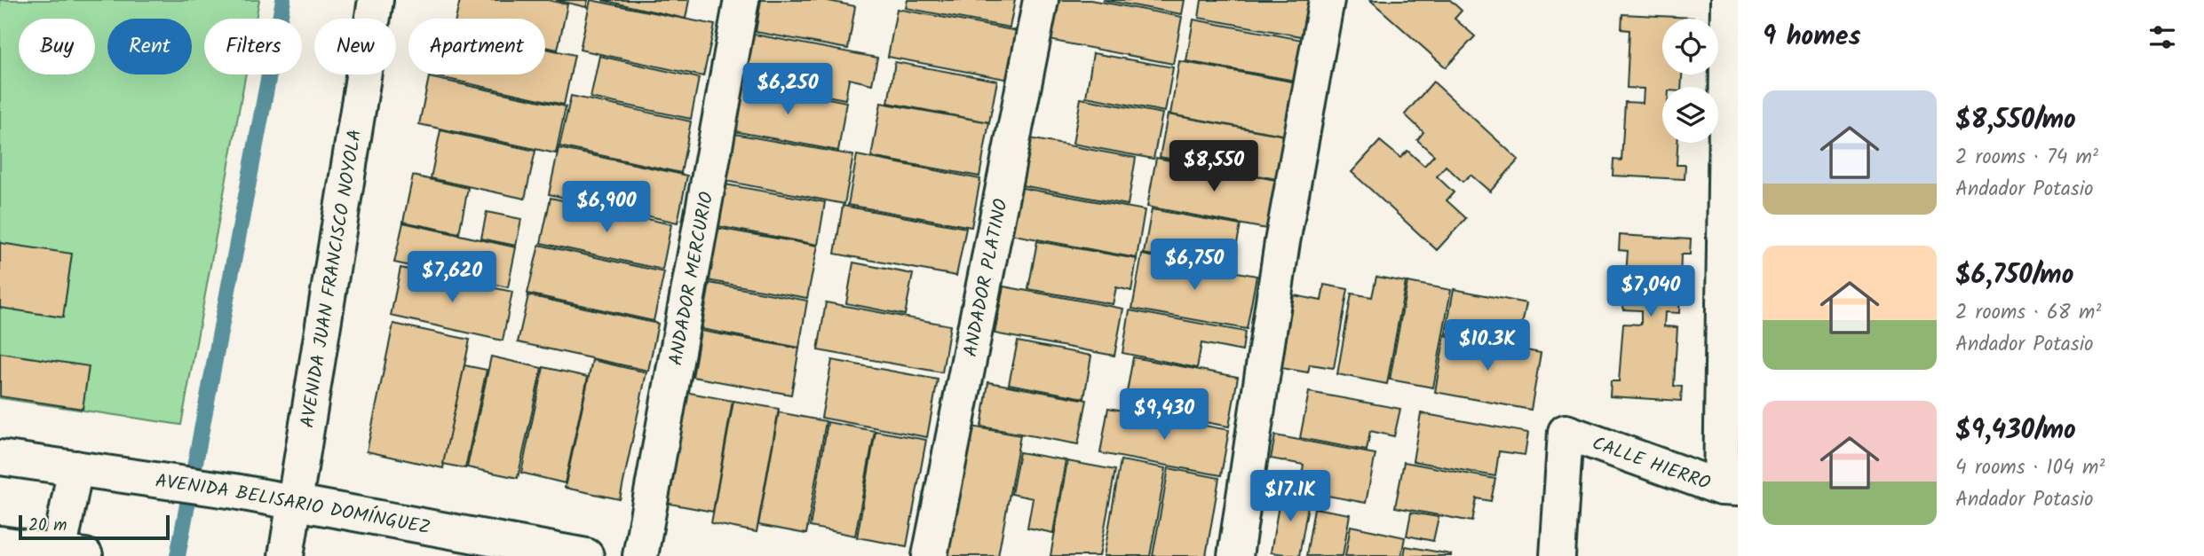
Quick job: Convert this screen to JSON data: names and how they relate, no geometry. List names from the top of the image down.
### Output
{
  "streets": {
    "street": [
      "AVENIDA JUAN FRANCISCO NOYOLA",
      "ANDADOR MERCURIO",
      "ANDADOR PLATINO",
      "CALLE HIERRO",
      "AVENIDA BELISARIO DOMÍNGUEZ"
    ]
  },
  "crossings": [
    ["AVENIDA JUAN FRANCISCO NOYOLA", "AVENIDA BELISARIO DOMÍNGUEZ"]
  ],
  "scale_bar": "20 m",
  "page": {
    "heading": "9 homes",
    "chip": [
      "Buy",
      "Rent",
      "Filters",
      "New",
      "Apartment"
    ],
    "price": [
      "$6,250",
      "$8,550",
      "$6,900",
      "$6,750",
      "$7,620",
      "$7,040",
      "$10.3K",
      "$9,430",
      "$17.1K"
    ],
    "list": [
      {
        "name": "$8,550/mo",
        "note": "2 rooms · 74 m² · Andador Potasio"
      },
      {
        "name": "$6,750/mo",
        "note": "2 rooms · 68 m² · Andador Potasio"
      },
      {
        "name": "$9,430/mo",
        "note": "4 rooms · 104 m² · Andador Potasio"
      }
    ],
    "scale": "20 m"
  }
}
